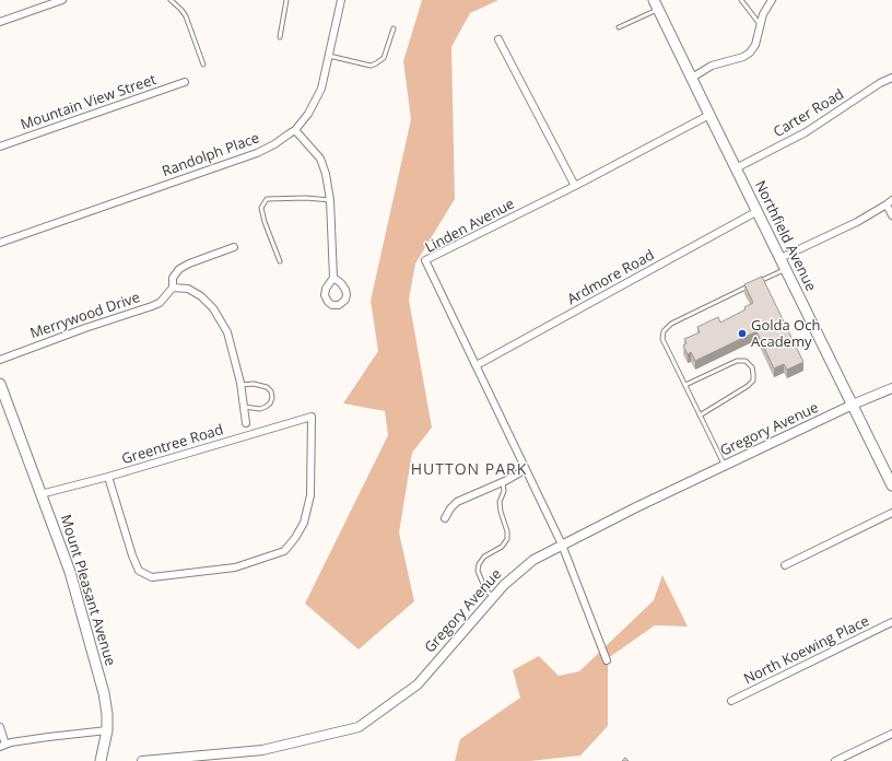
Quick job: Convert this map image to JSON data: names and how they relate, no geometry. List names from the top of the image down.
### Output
{
  "streets": {
    "main road": ["Northfield Avenue", "Gregory Avenue", "Mount Pleasant Avenue"],
    "street": [
      "Mountain View Street",
      "Carter Road",
      "Randolph Place",
      "Linden Avenue",
      "Ardmore Road",
      "Merrywood Drive",
      "Greentree Road",
      "North Koewing Place"
    ]
  },
  "crossings": [
    ["Carter Road", "Northfield Avenue"],
    ["Linden Avenue", "Northfield Avenue"],
    ["Linden Avenue", "Ardmore Road"],
    ["Linden Avenue", "Gregory Avenue"],
    ["Northfield Avenue", "Ardmore Road"],
    ["Northfield Avenue", "Gregory Avenue"],
    ["Greentree Road", "Mount Pleasant Avenue"]
  ],
  "districts": ["HUTTON PARK"],
  "places": ["Golda Och Academy"]
}
